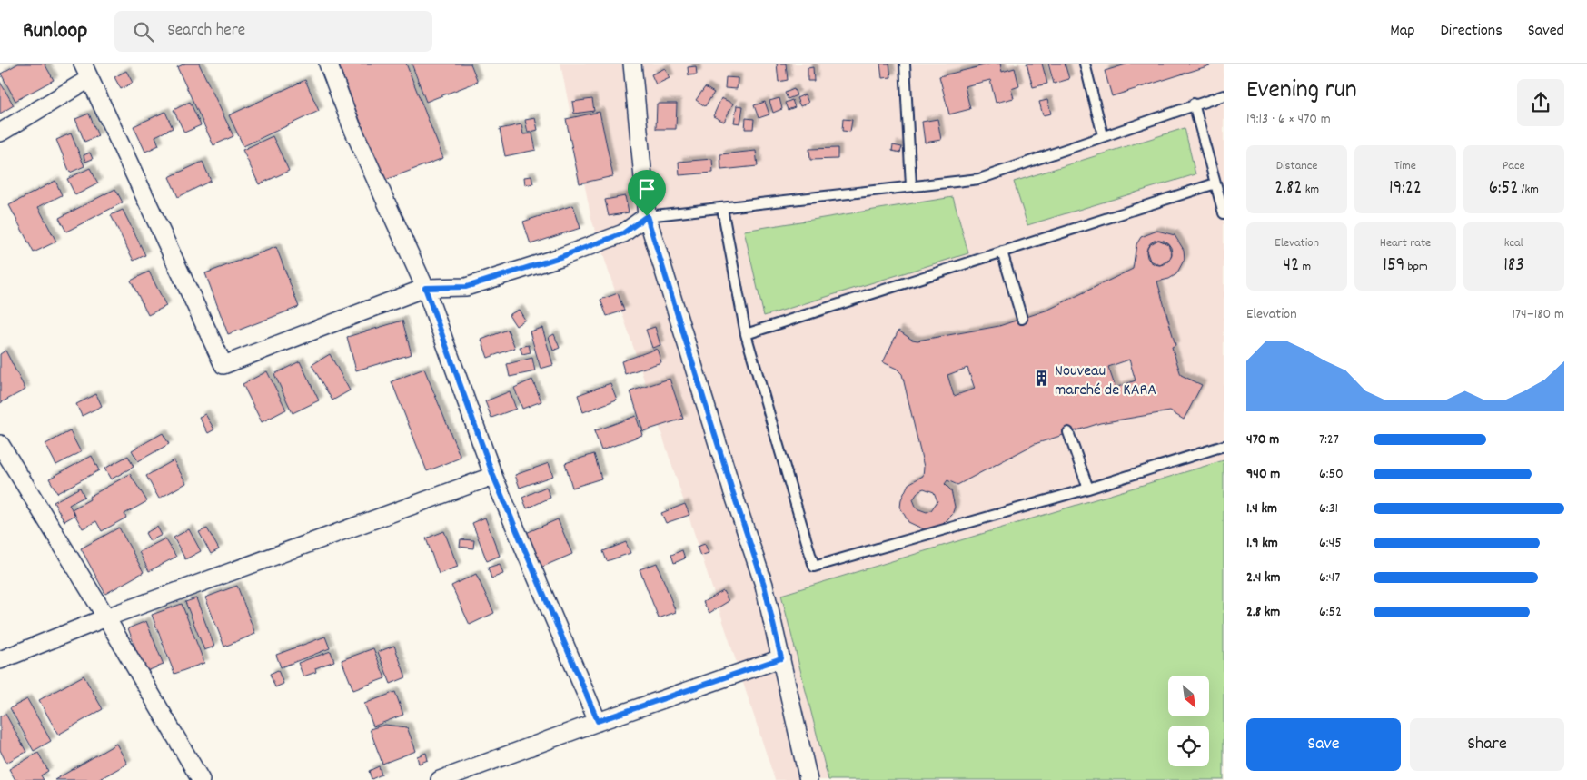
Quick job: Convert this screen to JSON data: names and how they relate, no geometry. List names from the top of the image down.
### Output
{
  "places": {
    "building": ["Nouveau marché de KARA"]
  },
  "north": "bottom right",
  "page": {
    "header": "Runloop",
    "search": "Search here",
    "nav": ["Map", "Directions", "Saved"],
    "heading": ["Evening run", "19:13 · 6 × 470 m"],
    "stats": [
      ["Distance", "2.82 km"],
      ["Time", "19:22"],
      ["Pace", "6:52 /km"],
      ["Elevation", "42 m"],
      ["Heart rate", "159 bpm"],
      ["kcal", "183"]
    ],
    "chart": ["Elevation", "174–180 m"],
    "list": [
      {
        "name": "470 m",
        "note": "7:27"
      },
      {
        "name": "940 m",
        "note": "6:50"
      },
      {
        "name": "1.4 km",
        "note": "6:31"
      },
      {
        "name": "1.9 km",
        "note": "6:45"
      },
      {
        "name": "2.4 km",
        "note": "6:47"
      },
      {
        "name": "2.8 km",
        "note": "6:52"
      }
    ],
    "buttons": ["Save", "Share"]
  }
}
